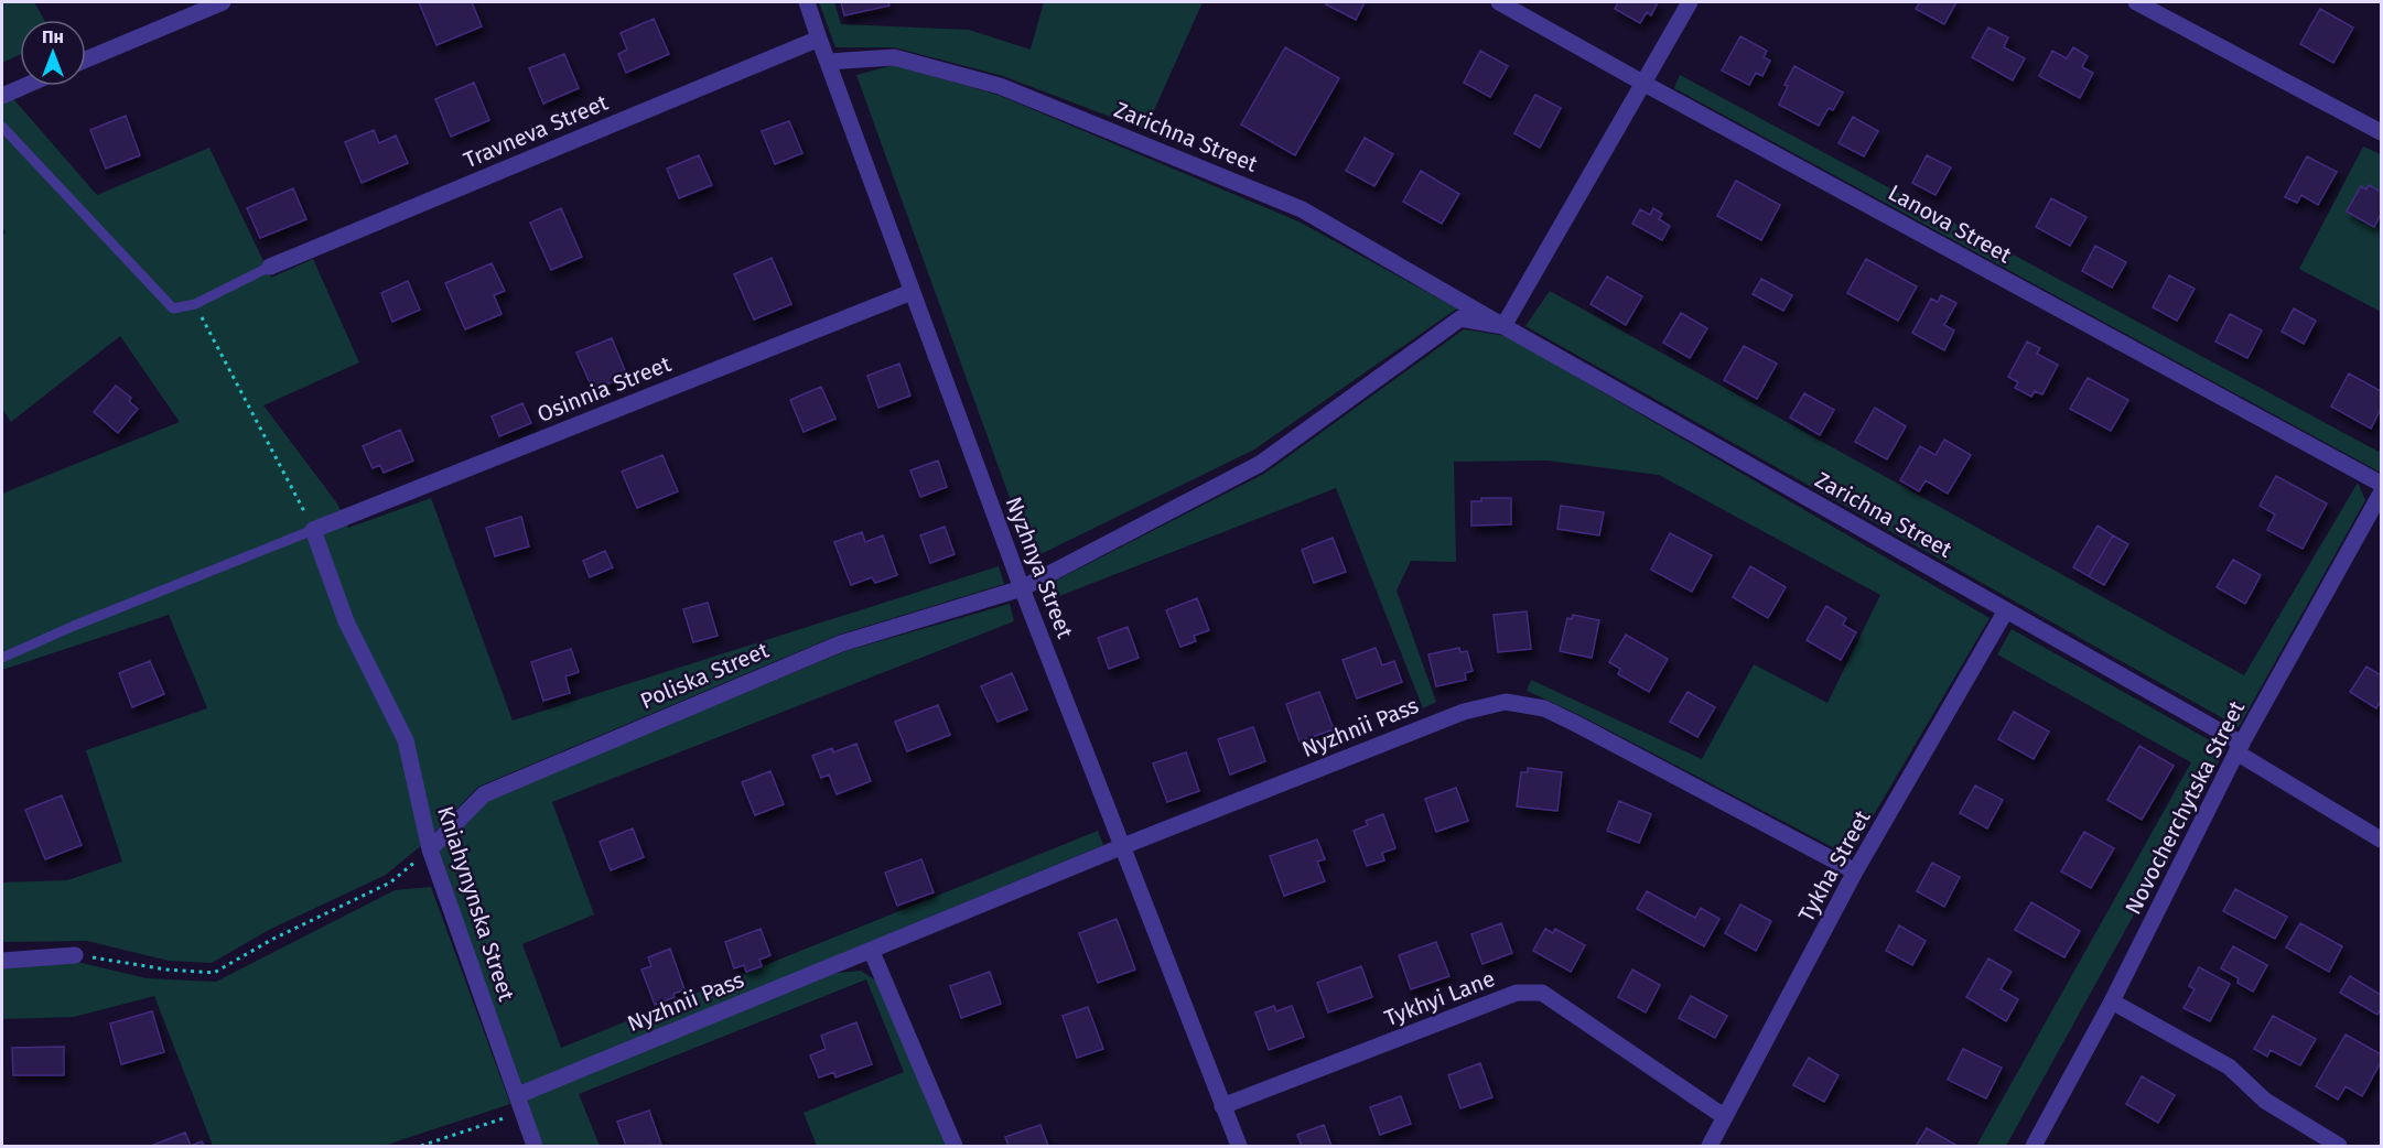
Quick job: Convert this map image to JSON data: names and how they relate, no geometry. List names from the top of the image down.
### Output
{
  "streets": {
    "street": [
      "Travneva Street",
      "Zarichna Street",
      "Lanova Street",
      "Osinnia Street",
      "Nyzhnya Street",
      "Poliska Street",
      "Nyzhnii Pass",
      "Novocherchytska Street",
      "Tykha Street",
      "Kniahynynska Street",
      "Tykhyi Lane"
    ]
  },
  "crossings": [
    ["Travneva Street", "Nyzhnya Street"],
    ["Zarichna Street", "Nyzhnya Street"],
    ["Zarichna Street", "Poliska Street"],
    ["Zarichna Street", "Novocherchytska Street"],
    ["Zarichna Street", "Tykha Street"],
    ["Osinnia Street", "Nyzhnya Street"],
    ["Osinnia Street", "Kniahynynska Street"],
    ["Nyzhnya Street", "Poliska Street"],
    ["Nyzhnya Street", "Nyzhnii Pass"],
    ["Nyzhnya Street", "Tykhyi Lane"],
    ["Poliska Street", "Kniahynynska Street"],
    ["Nyzhnii Pass", "Tykha Street"],
    ["Nyzhnii Pass", "Kniahynynska Street"],
    ["Tykha Street", "Tykhyi Lane"]
  ],
  "north": "top"
}
